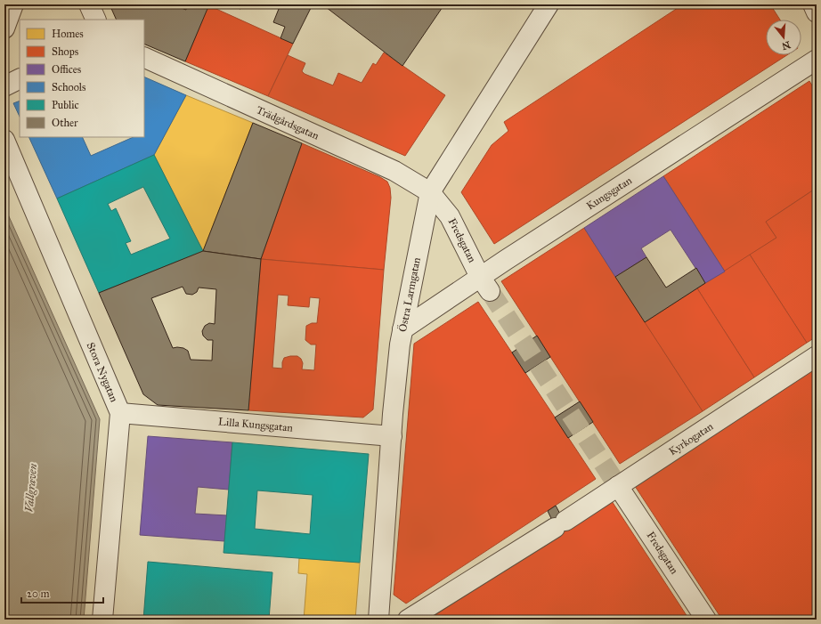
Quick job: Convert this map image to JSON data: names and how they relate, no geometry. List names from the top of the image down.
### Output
{
  "streets": {
    "street": [
      "Trädgårdsgatan",
      "Kungsgatan",
      "Fredsgatan",
      "Östra Larmgatan",
      "Stora Nygatan",
      "Lilla Kungsgatan",
      "Kyrkogatan"
    ]
  },
  "crossings": [
    ["Trädgårdsgatan", "Fredsgatan"],
    ["Trädgårdsgatan", "Östra Larmgatan"],
    ["Kungsgatan", "Fredsgatan"],
    ["Kungsgatan", "Östra Larmgatan"],
    ["Fredsgatan", "Östra Larmgatan"],
    ["Fredsgatan", "Kyrkogatan"],
    ["Östra Larmgatan", "Lilla Kungsgatan"],
    ["Stora Nygatan", "Lilla Kungsgatan"]
  ],
  "water": ["Vallgraven"],
  "legend": [
    "Homes",
    "Shops",
    "Offices",
    "Schools",
    "Public",
    "Other"
  ],
  "scale_bar": "20 m",
  "north": "bottom"
}
